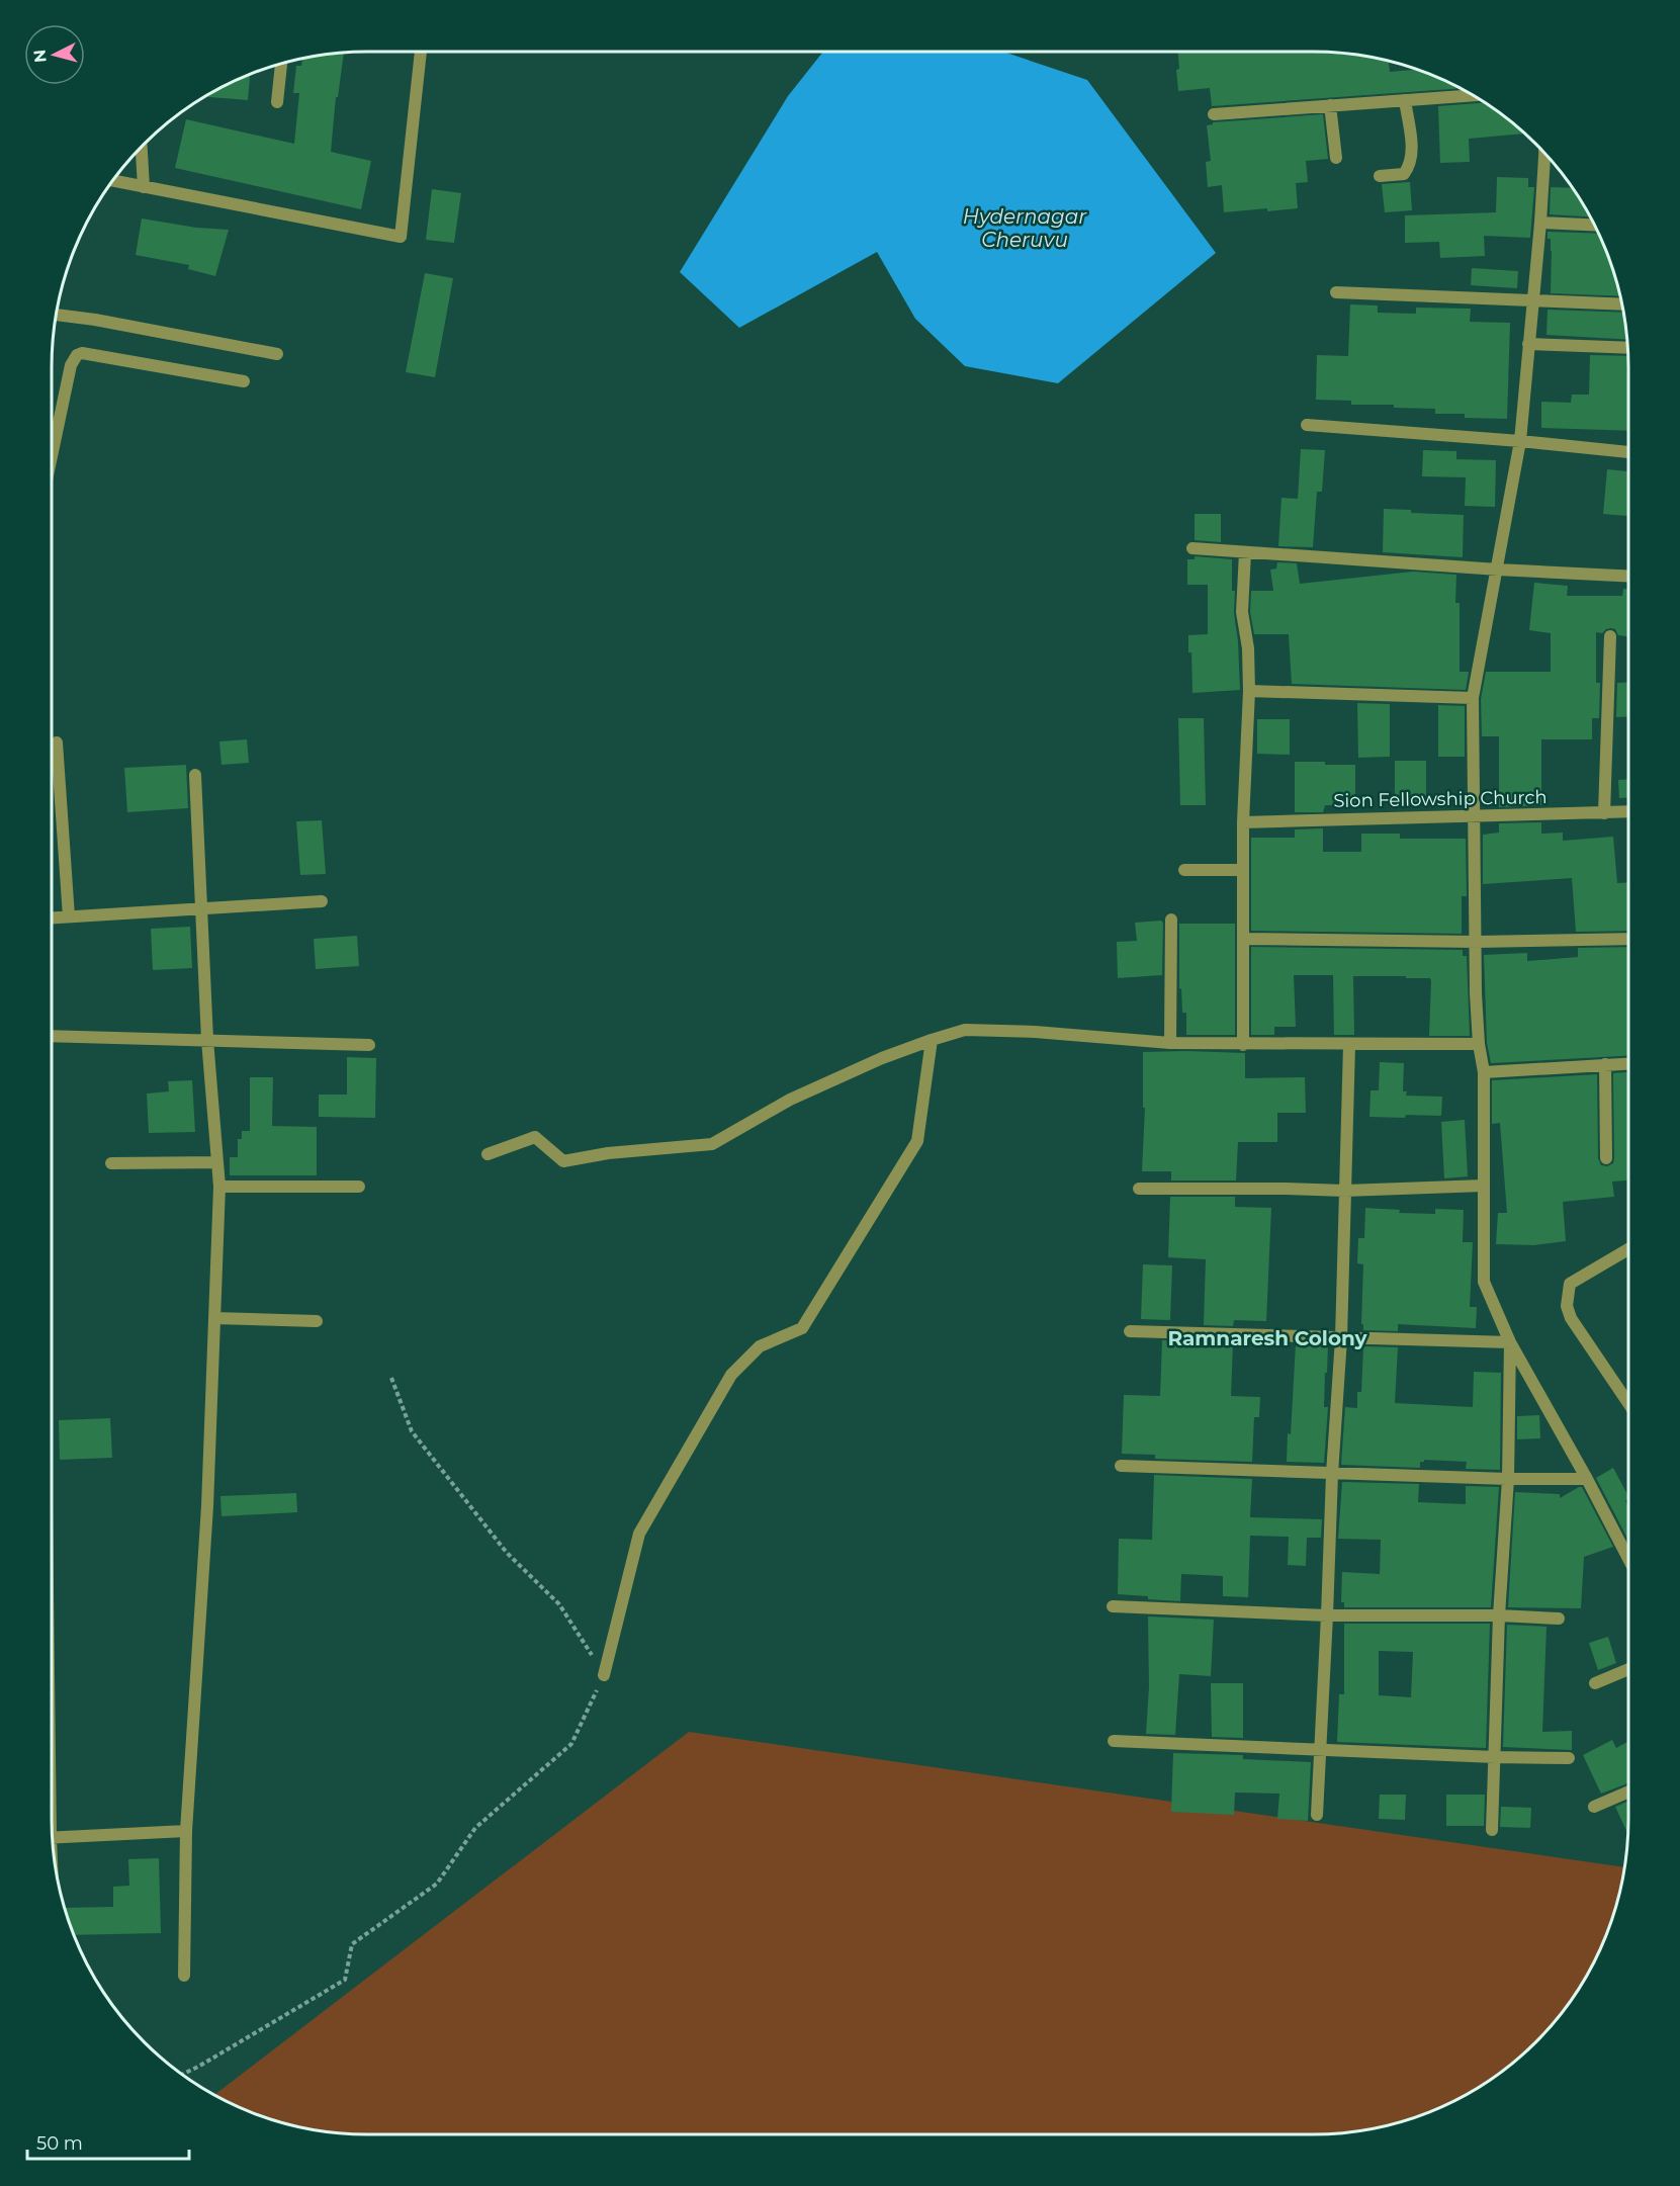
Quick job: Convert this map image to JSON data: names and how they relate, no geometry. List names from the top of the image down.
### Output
{
  "streets": {
    "street": ["Sion Fellowship Church"]
  },
  "districts": ["Ramnaresh Colony"],
  "water": ["Hydernagar Cheruvu"],
  "scale_bar": "50 m",
  "north": "left"
}
